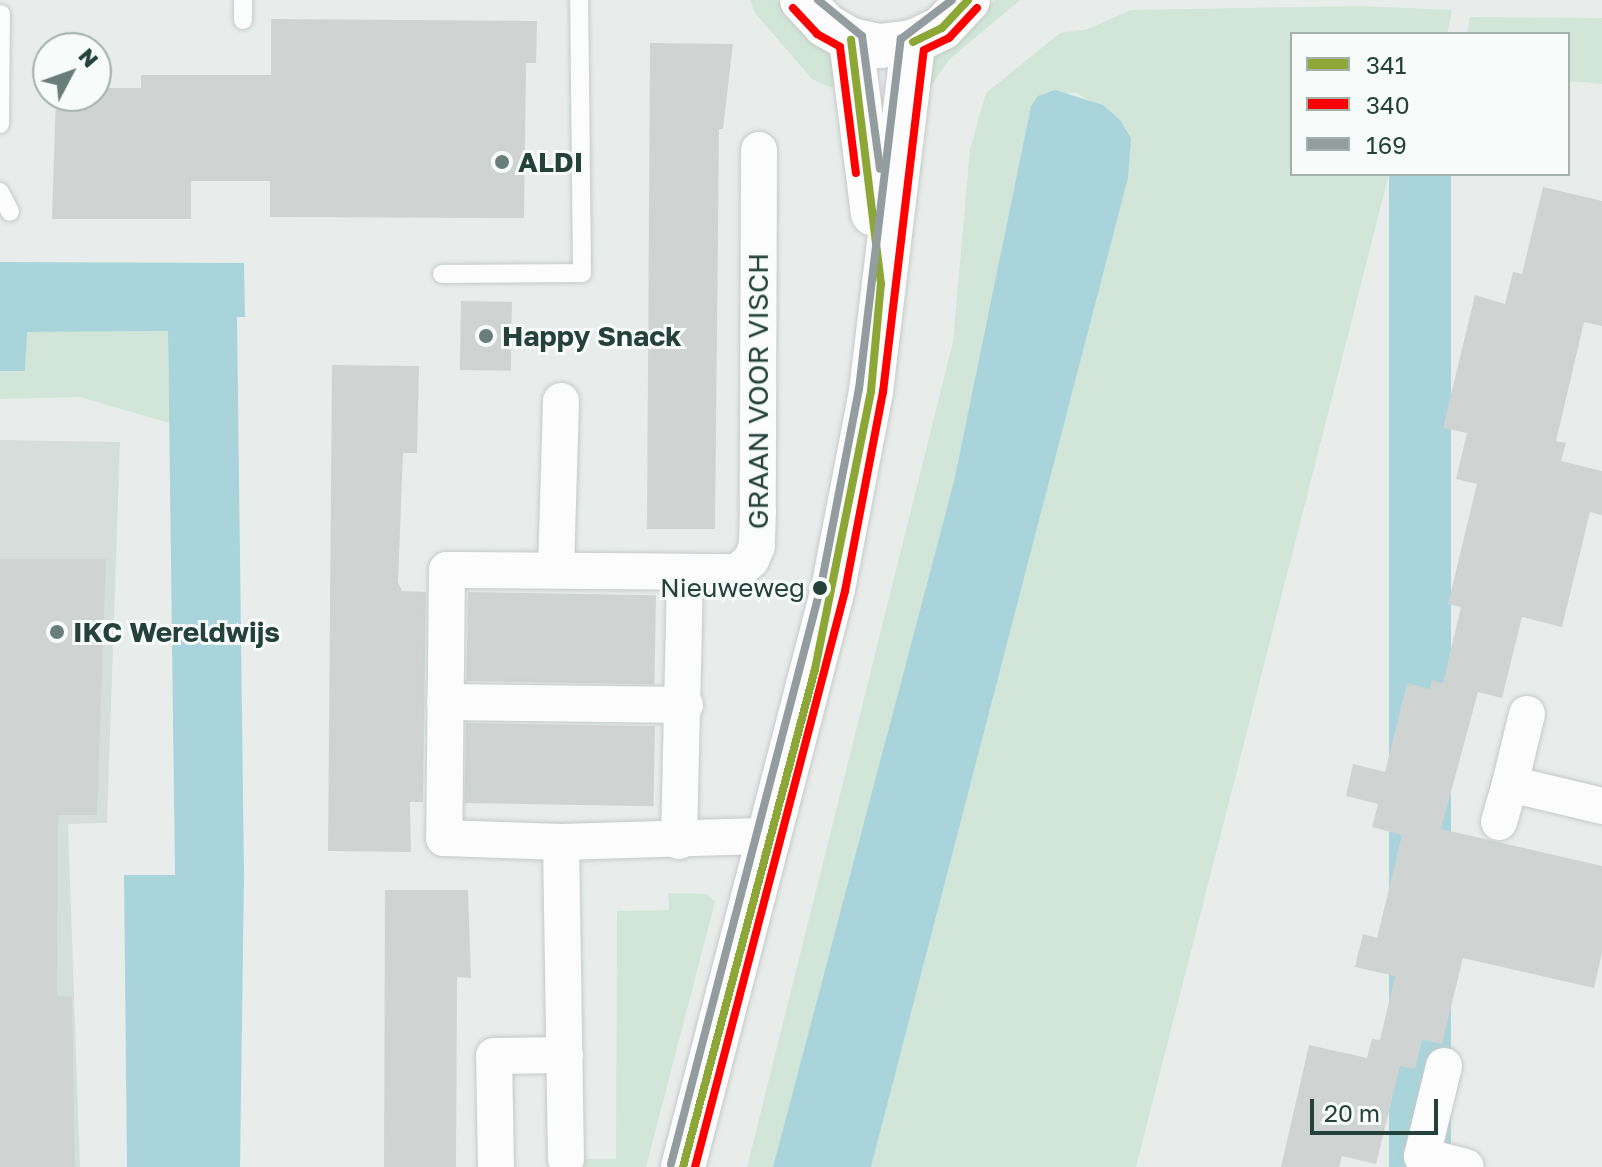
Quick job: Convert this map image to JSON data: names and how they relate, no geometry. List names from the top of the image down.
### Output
{
  "streets": {
    "street": ["GRAAN VOOR VISCH"]
  },
  "places": [
    "ALDI",
    "Happy Snack",
    "Nieuweweg",
    "IKC Wereldwijs"
  ],
  "lines": ["transit line 341", "transit line 169", "transit line 340"],
  "legend": ["341", "340", "169"],
  "scale_bar": "20 m",
  "north": "top right"
}
